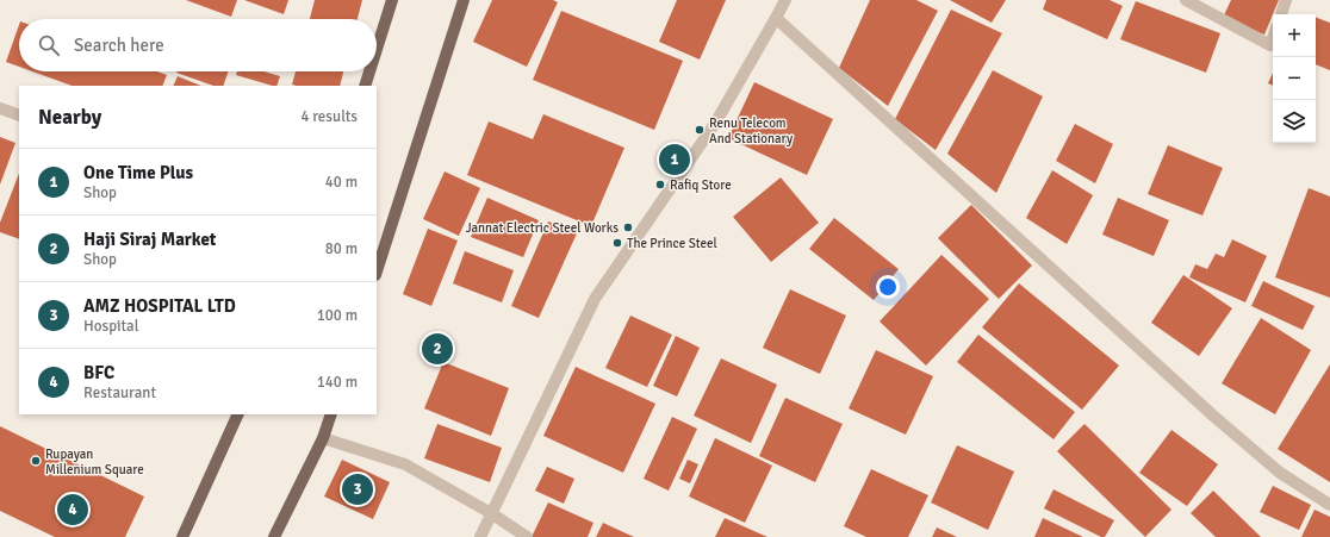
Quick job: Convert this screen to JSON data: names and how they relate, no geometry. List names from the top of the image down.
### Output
{
  "places": [
    "Renu Telecom And Stationary",
    "Rafiq Store",
    "Jannat Electric Steel Works",
    "The Prince Steel",
    "Rupayan Millenium Square"
  ],
  "page": {
    "map_buttons": ["+", "−"],
    "search": "Search here",
    "heading": ["Nearby", "4 results"],
    "pins": [
      "1",
      "2",
      "3",
      "4"
    ],
    "list": [
      {
        "mark": "1",
        "name": "One Time Plus",
        "note": "Shop",
        "value": "40 m"
      },
      {
        "mark": "2",
        "name": "Haji Siraj Market",
        "note": "Shop",
        "value": "80 m"
      },
      {
        "mark": "3",
        "name": "AMZ HOSPITAL LTD",
        "note": "Hospital",
        "value": "100 m"
      },
      {
        "mark": "4",
        "name": "BFC",
        "note": "Restaurant",
        "value": "140 m"
      }
    ]
  }
}
